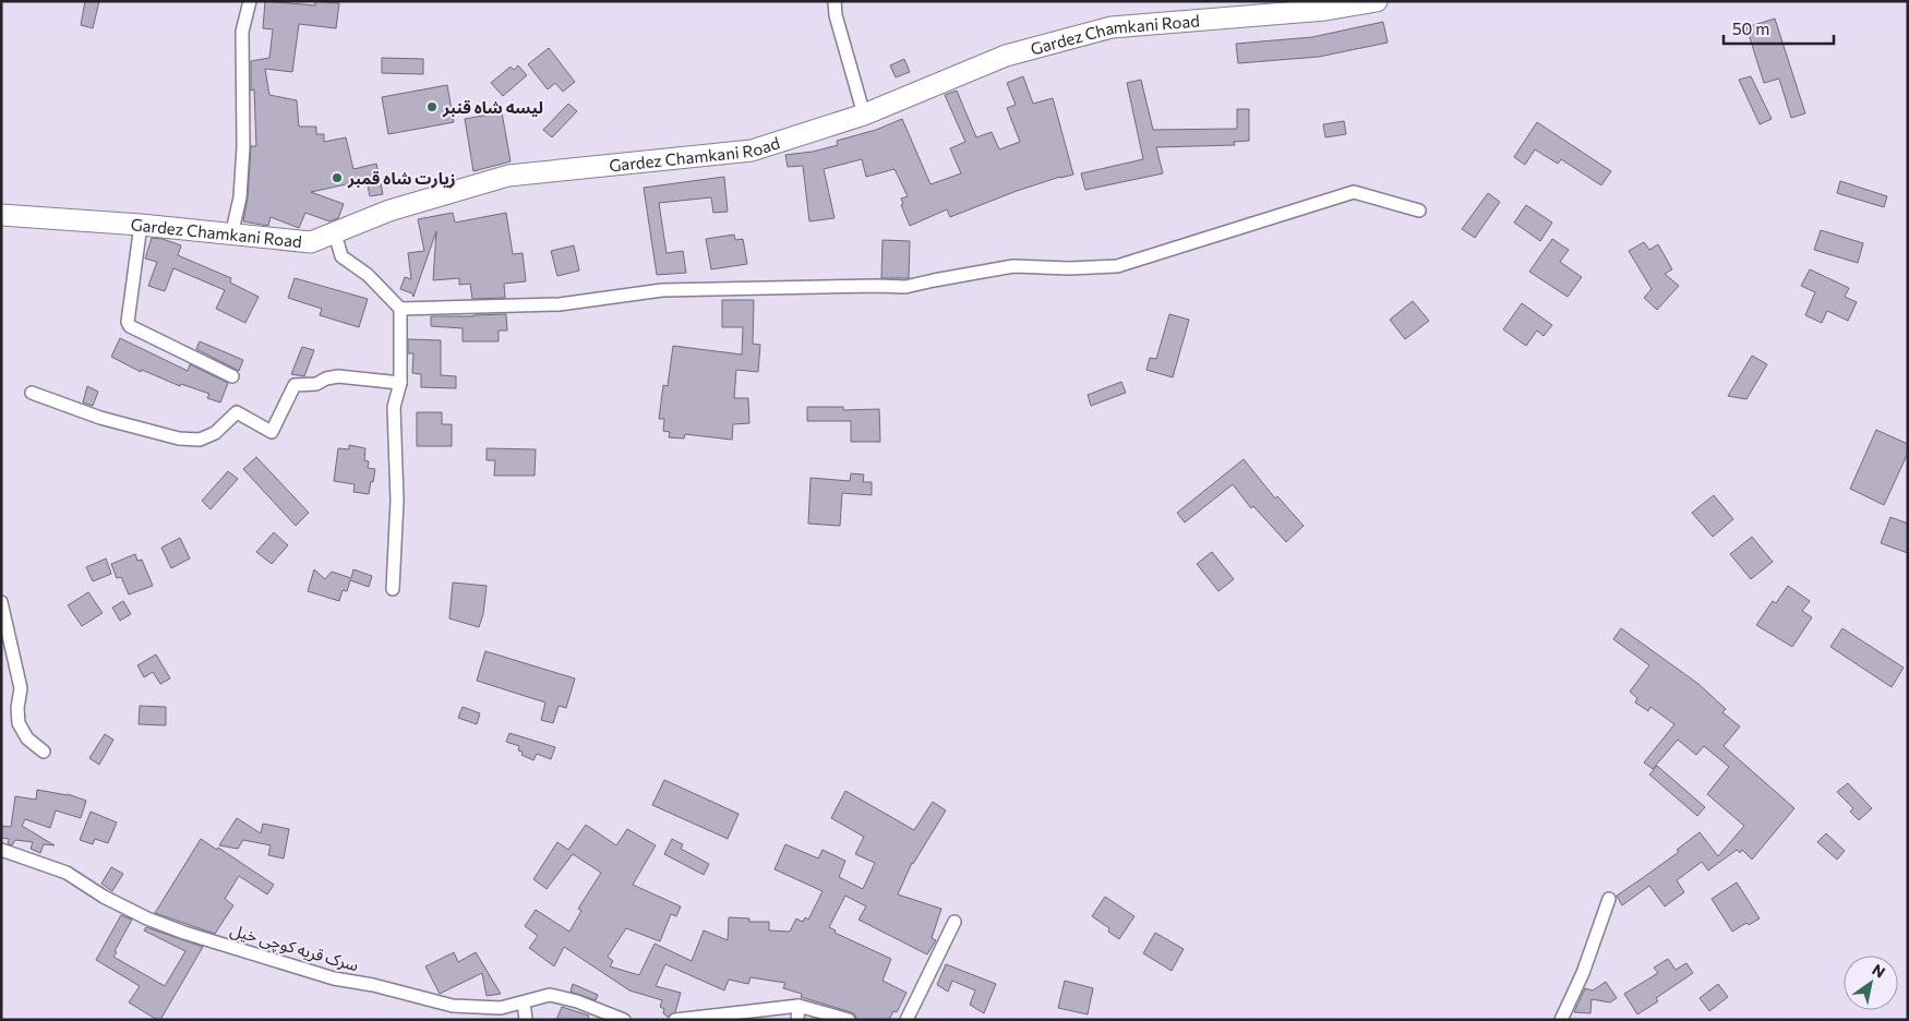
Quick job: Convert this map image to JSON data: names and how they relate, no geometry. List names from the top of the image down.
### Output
{
  "streets": {
    "highway": ["Gardez Chamkani Road"],
    "street": ["سرک قریه کوچی خیل"]
  },
  "places": ["لیسه شاه قنبر", "زیارت شاه قمبر"],
  "scale_bar": "50 m",
  "north": "top right"
}
